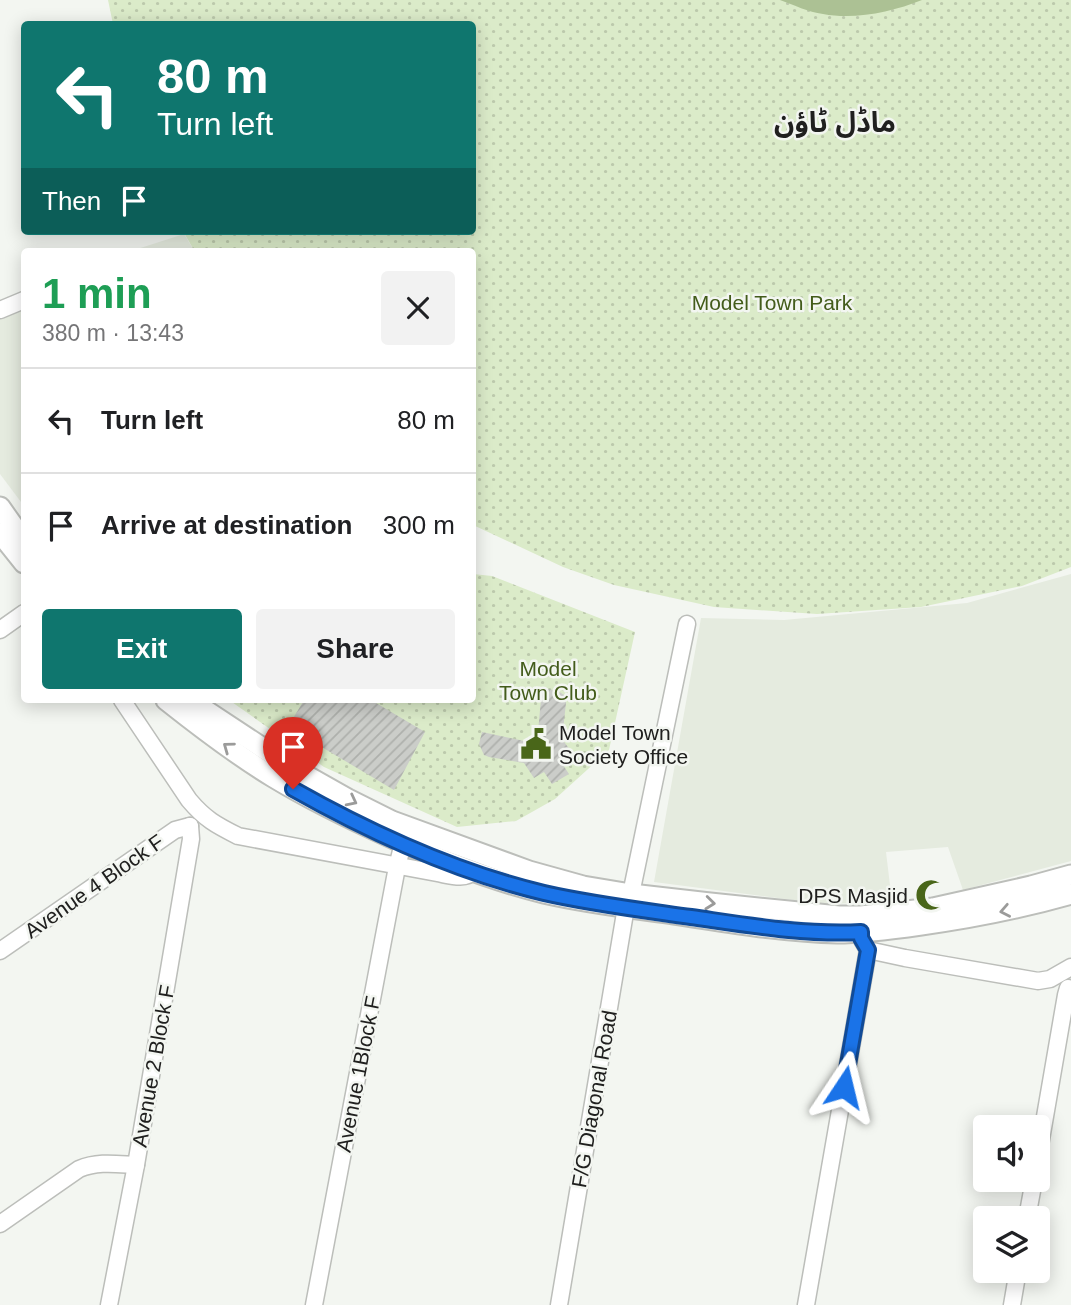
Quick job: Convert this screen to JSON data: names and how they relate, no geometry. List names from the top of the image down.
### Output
{
  "streets": {
    "street": [
      "Avenue 4 Block F",
      "Avenue 2 Block F",
      "Avenue 1Block F",
      "F/G Diagonal Road"
    ]
  },
  "crossings": [
    ["Avenue 4 Block F", "Avenue 2 Block F"]
  ],
  "districts": ["ماڈل ٹاؤن"],
  "parks": ["Model Town Park", "Model Town Club"],
  "places": {
    "public building": ["Model Town Society Office"],
    "mosque": ["DPS Masjid"]
  },
  "page": {
    "turn": ["80 m", "Turn left"],
    "then": "Then",
    "heading": ["1 min", "380 m · 13:43"],
    "list": [
      {
        "name": "Turn left",
        "value": "80 m"
      },
      {
        "name": "Arrive at destination",
        "value": "300 m"
      }
    ],
    "buttons": ["Exit", "Share"]
  }
}
